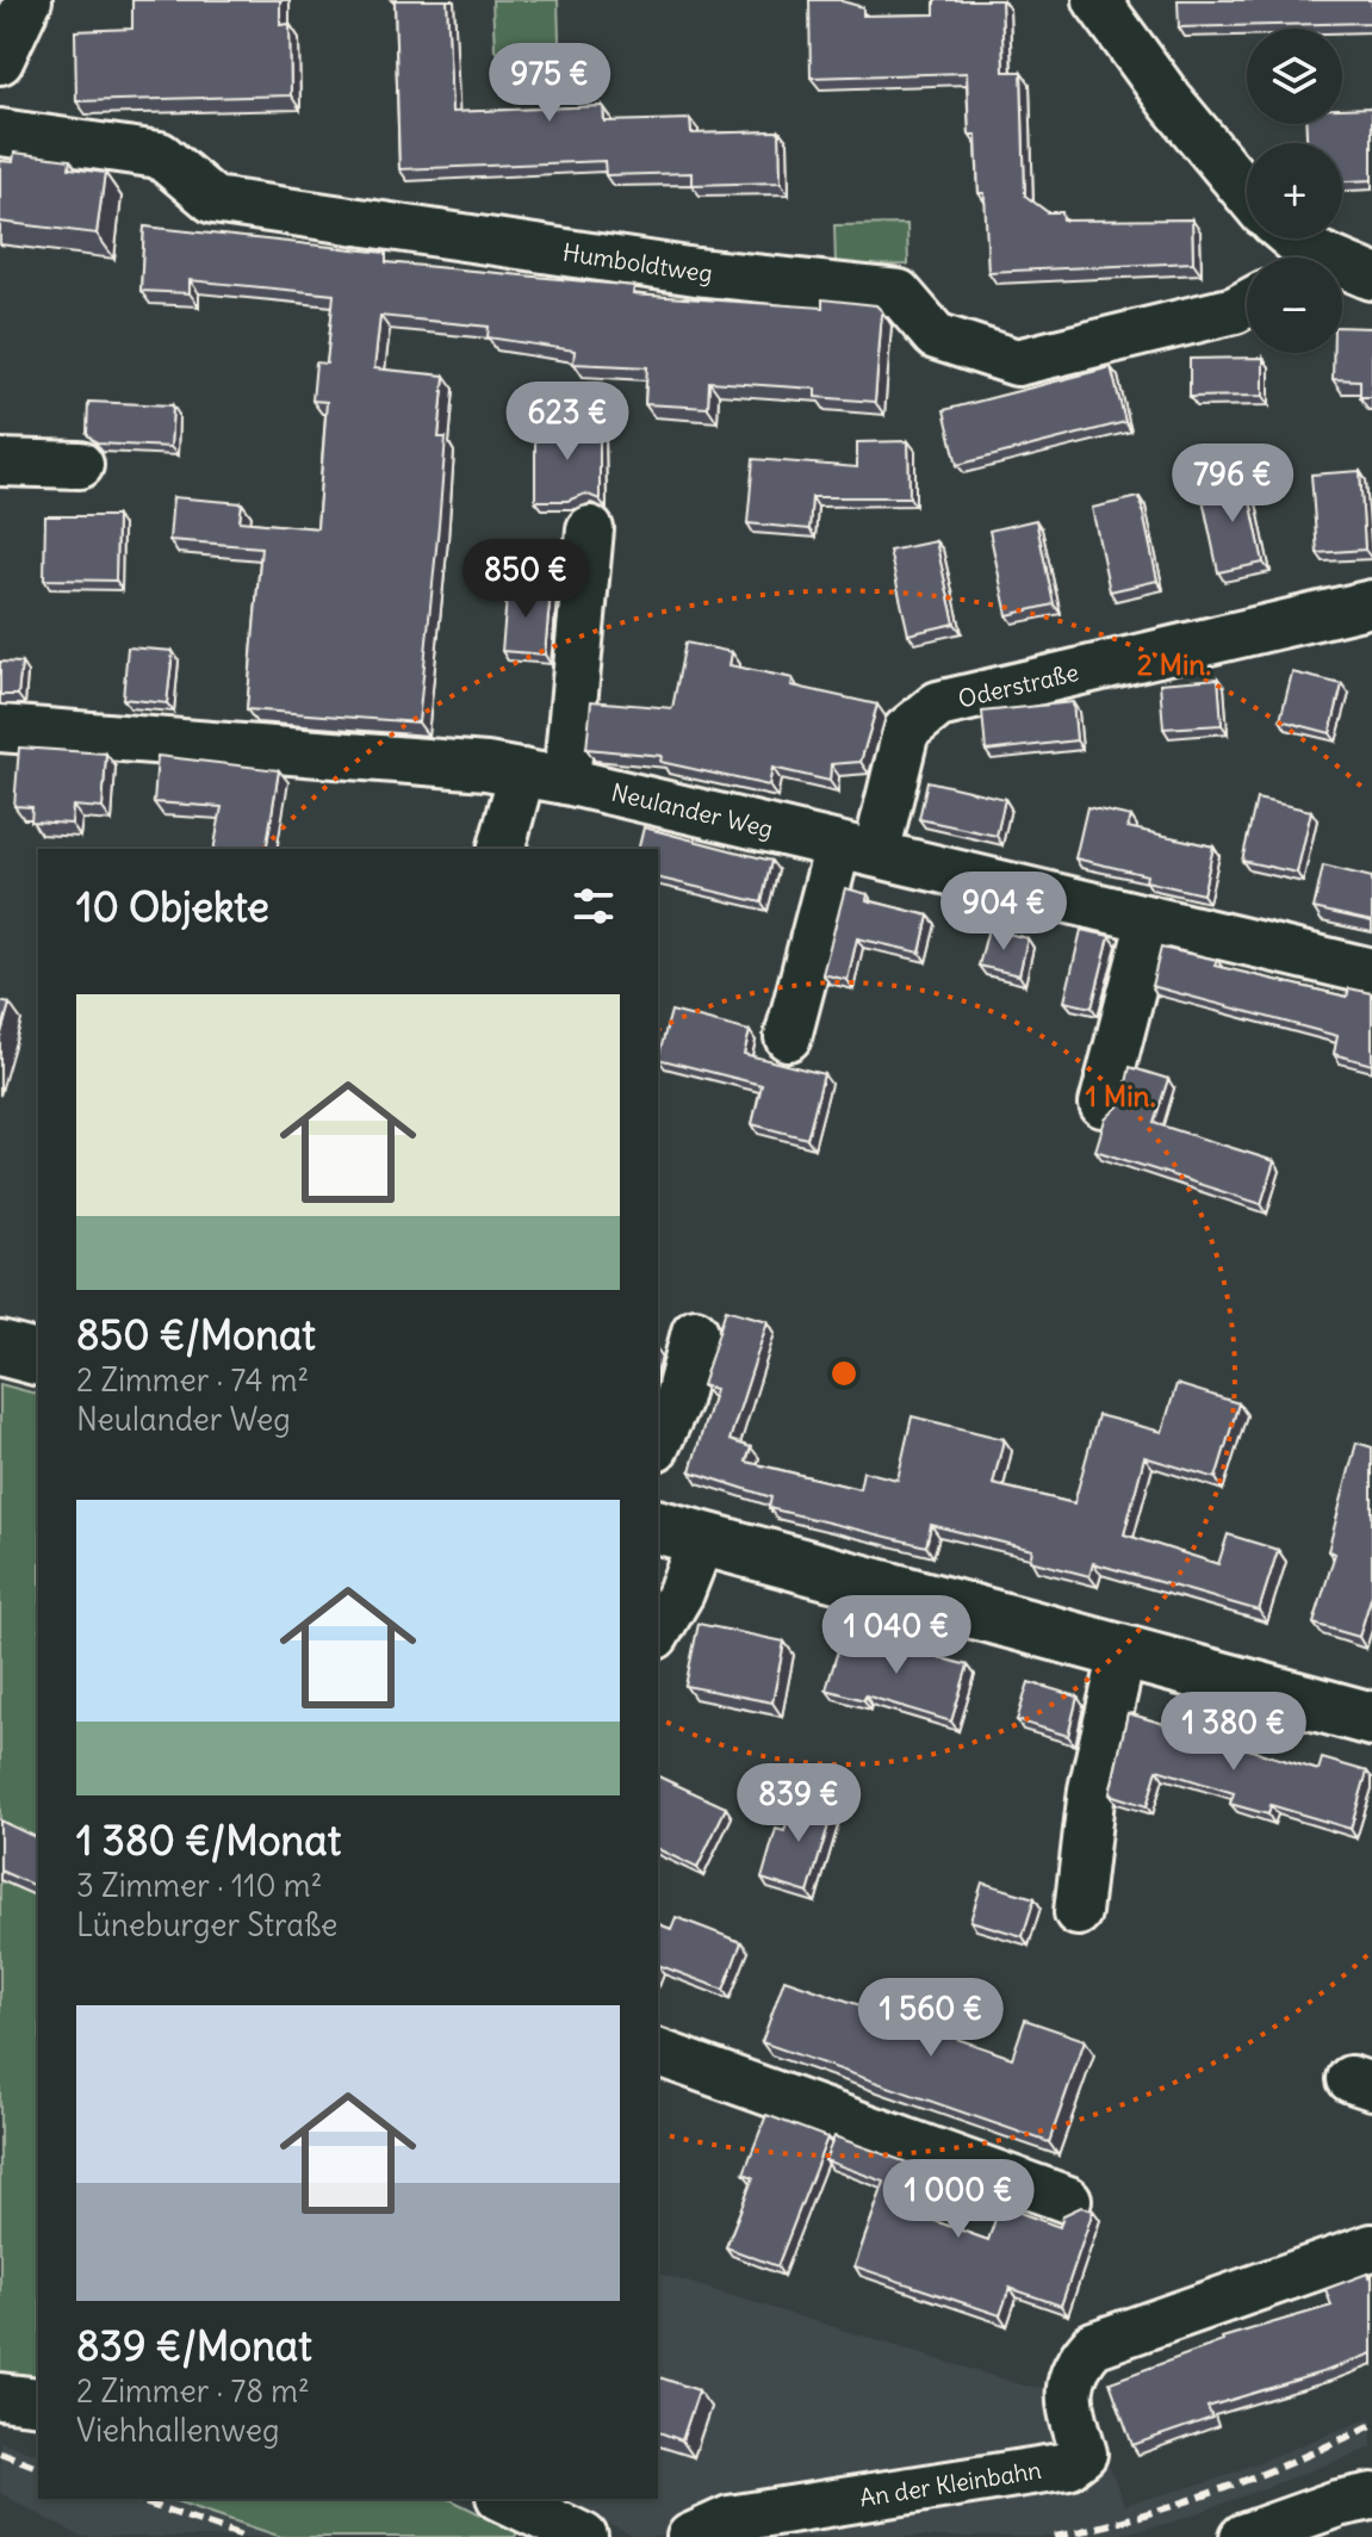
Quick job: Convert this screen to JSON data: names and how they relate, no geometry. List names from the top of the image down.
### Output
{
  "streets": {
    "street": [
      "Humboldtweg",
      "Oderstraße",
      "Neulander Weg",
      "An der Kleinbahn"
    ]
  },
  "crossings": [
    ["Oderstraße", "Neulander Weg"]
  ],
  "page": {
    "map_buttons": ["+", "−"],
    "price": [
      "975 €",
      "623 €",
      "796 €",
      "850 €",
      "904 €",
      "1 040 €",
      "1 380 €",
      "839 €",
      "1 560 €",
      "1 000 €"
    ],
    "heading": "10 Objekte",
    "list": [
      {
        "name": "850 €/Monat",
        "note": "2 Zimmer · 74 m² · Neulander Weg"
      },
      {
        "name": "1 380 €/Monat",
        "note": "3 Zimmer · 110 m² · Lüneburger Straße"
      },
      {
        "name": "839 €/Monat",
        "note": "2 Zimmer · 78 m² · Viehhallenweg"
      }
    ]
  },
  "rings": ["2 Min.", "1 Min."]
}
